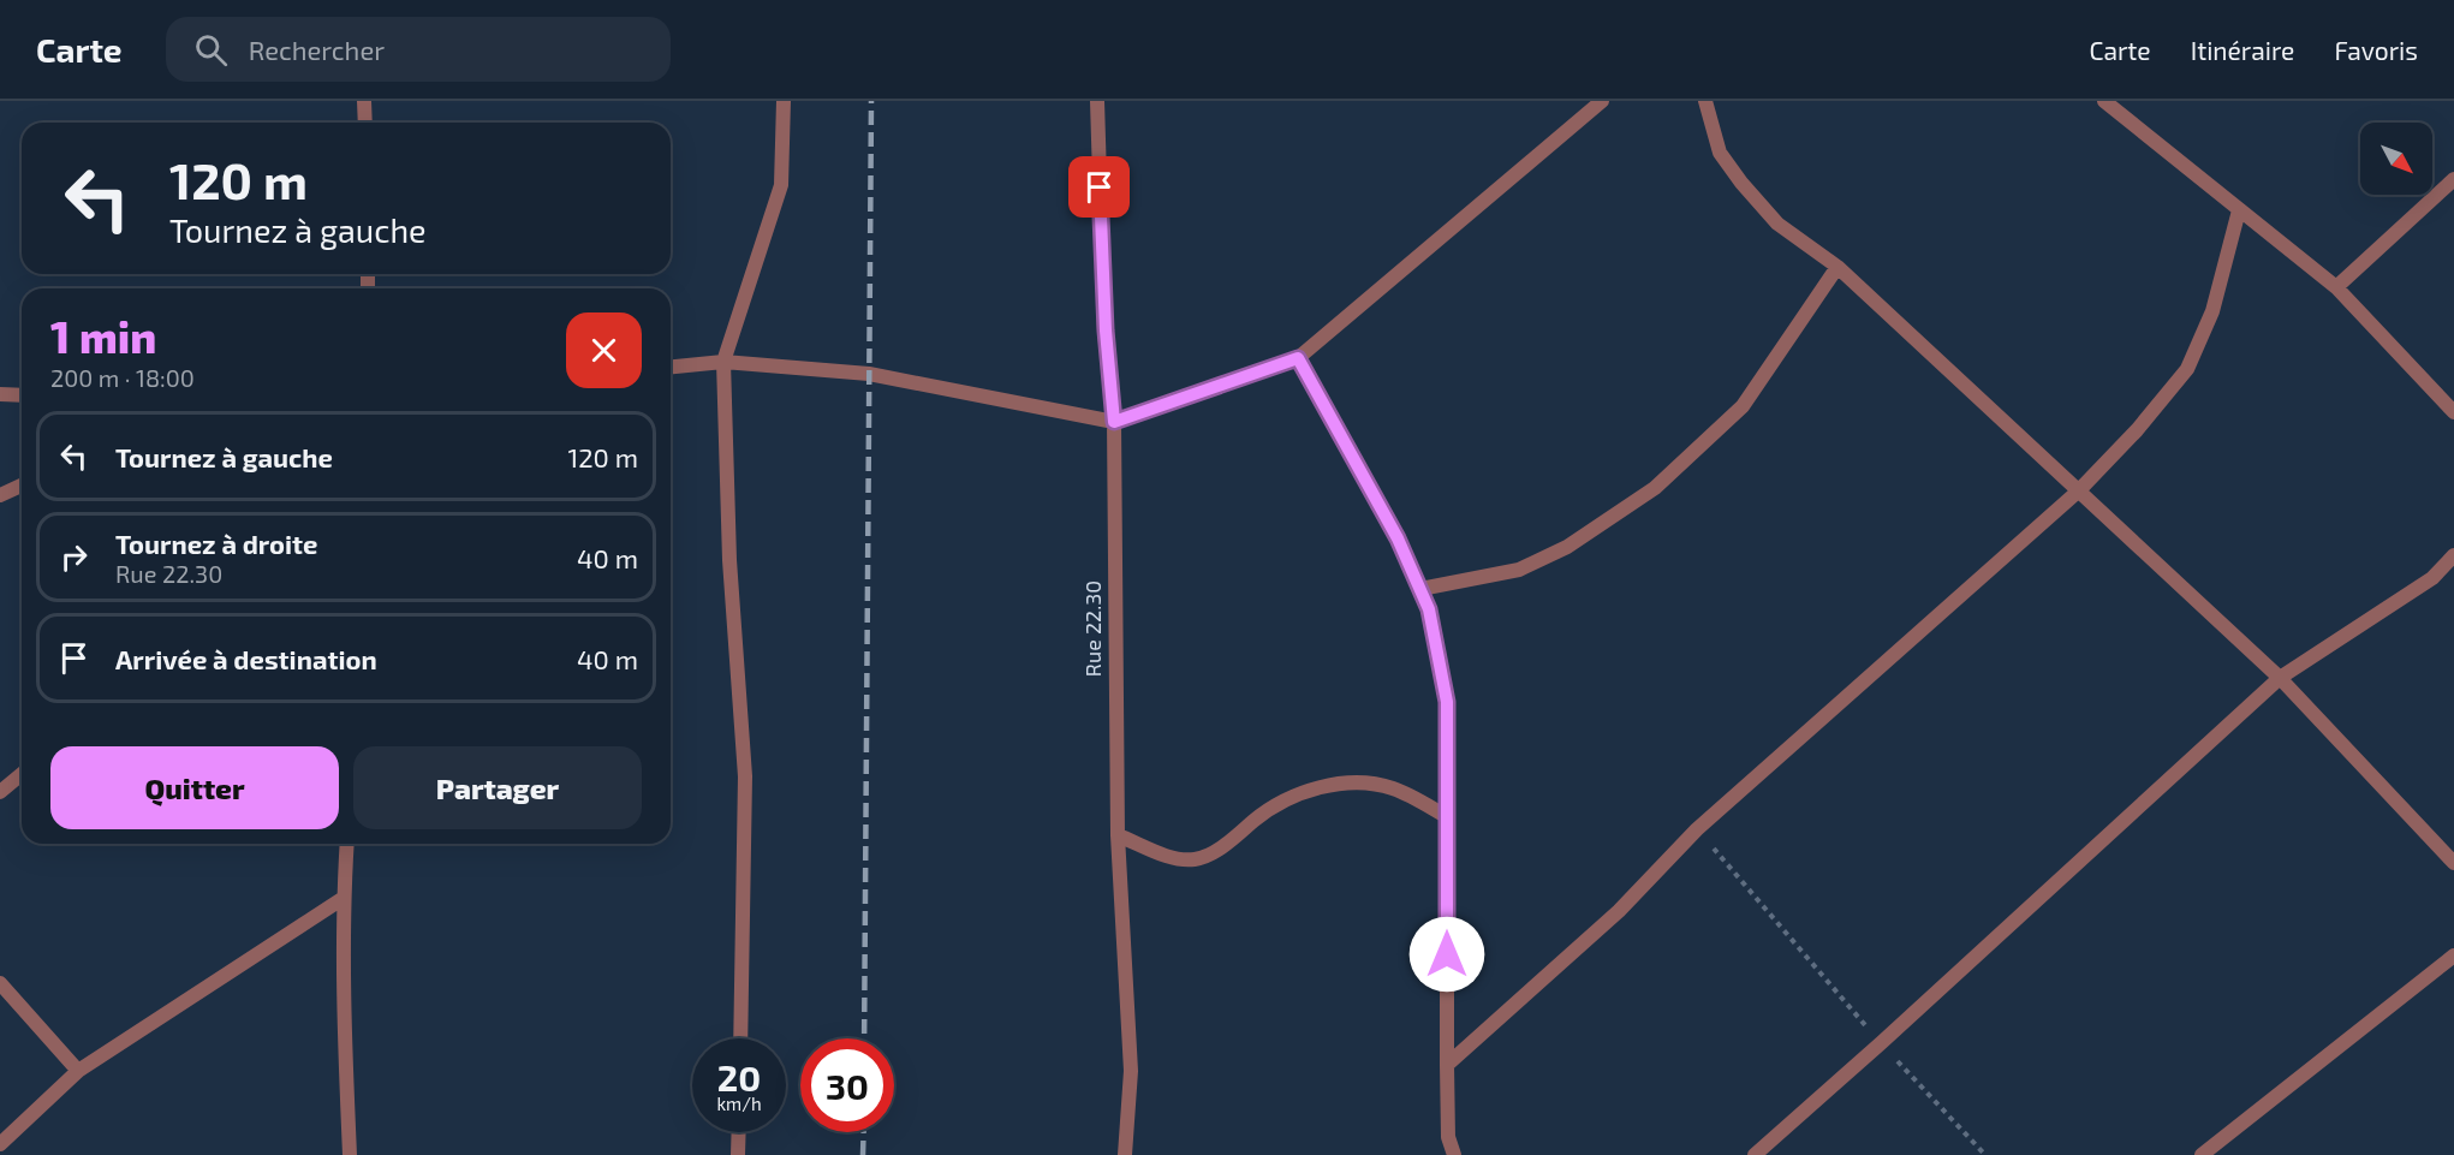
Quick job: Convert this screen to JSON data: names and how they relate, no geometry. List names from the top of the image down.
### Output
{
  "streets": {
    "street": ["Rue 22.30"]
  },
  "north": "bottom right",
  "page": {
    "header": "Carte",
    "search": "Rechercher",
    "nav": ["Carte", "Itinéraire", "Favoris"],
    "turn": ["120 m", "Tournez à gauche"],
    "heading": ["1 min", "200 m · 18:00"],
    "list": [
      {
        "name": "Tournez à gauche",
        "value": "120 m"
      },
      {
        "name": "Tournez à droite",
        "note": "Rue 22.30",
        "value": "40 m"
      },
      {
        "name": "Arrivée à destination",
        "value": "40 m"
      }
    ],
    "buttons": ["Quitter", "Partager"],
    "speed": "20 km/h",
    "limit": "30"
  }
}
